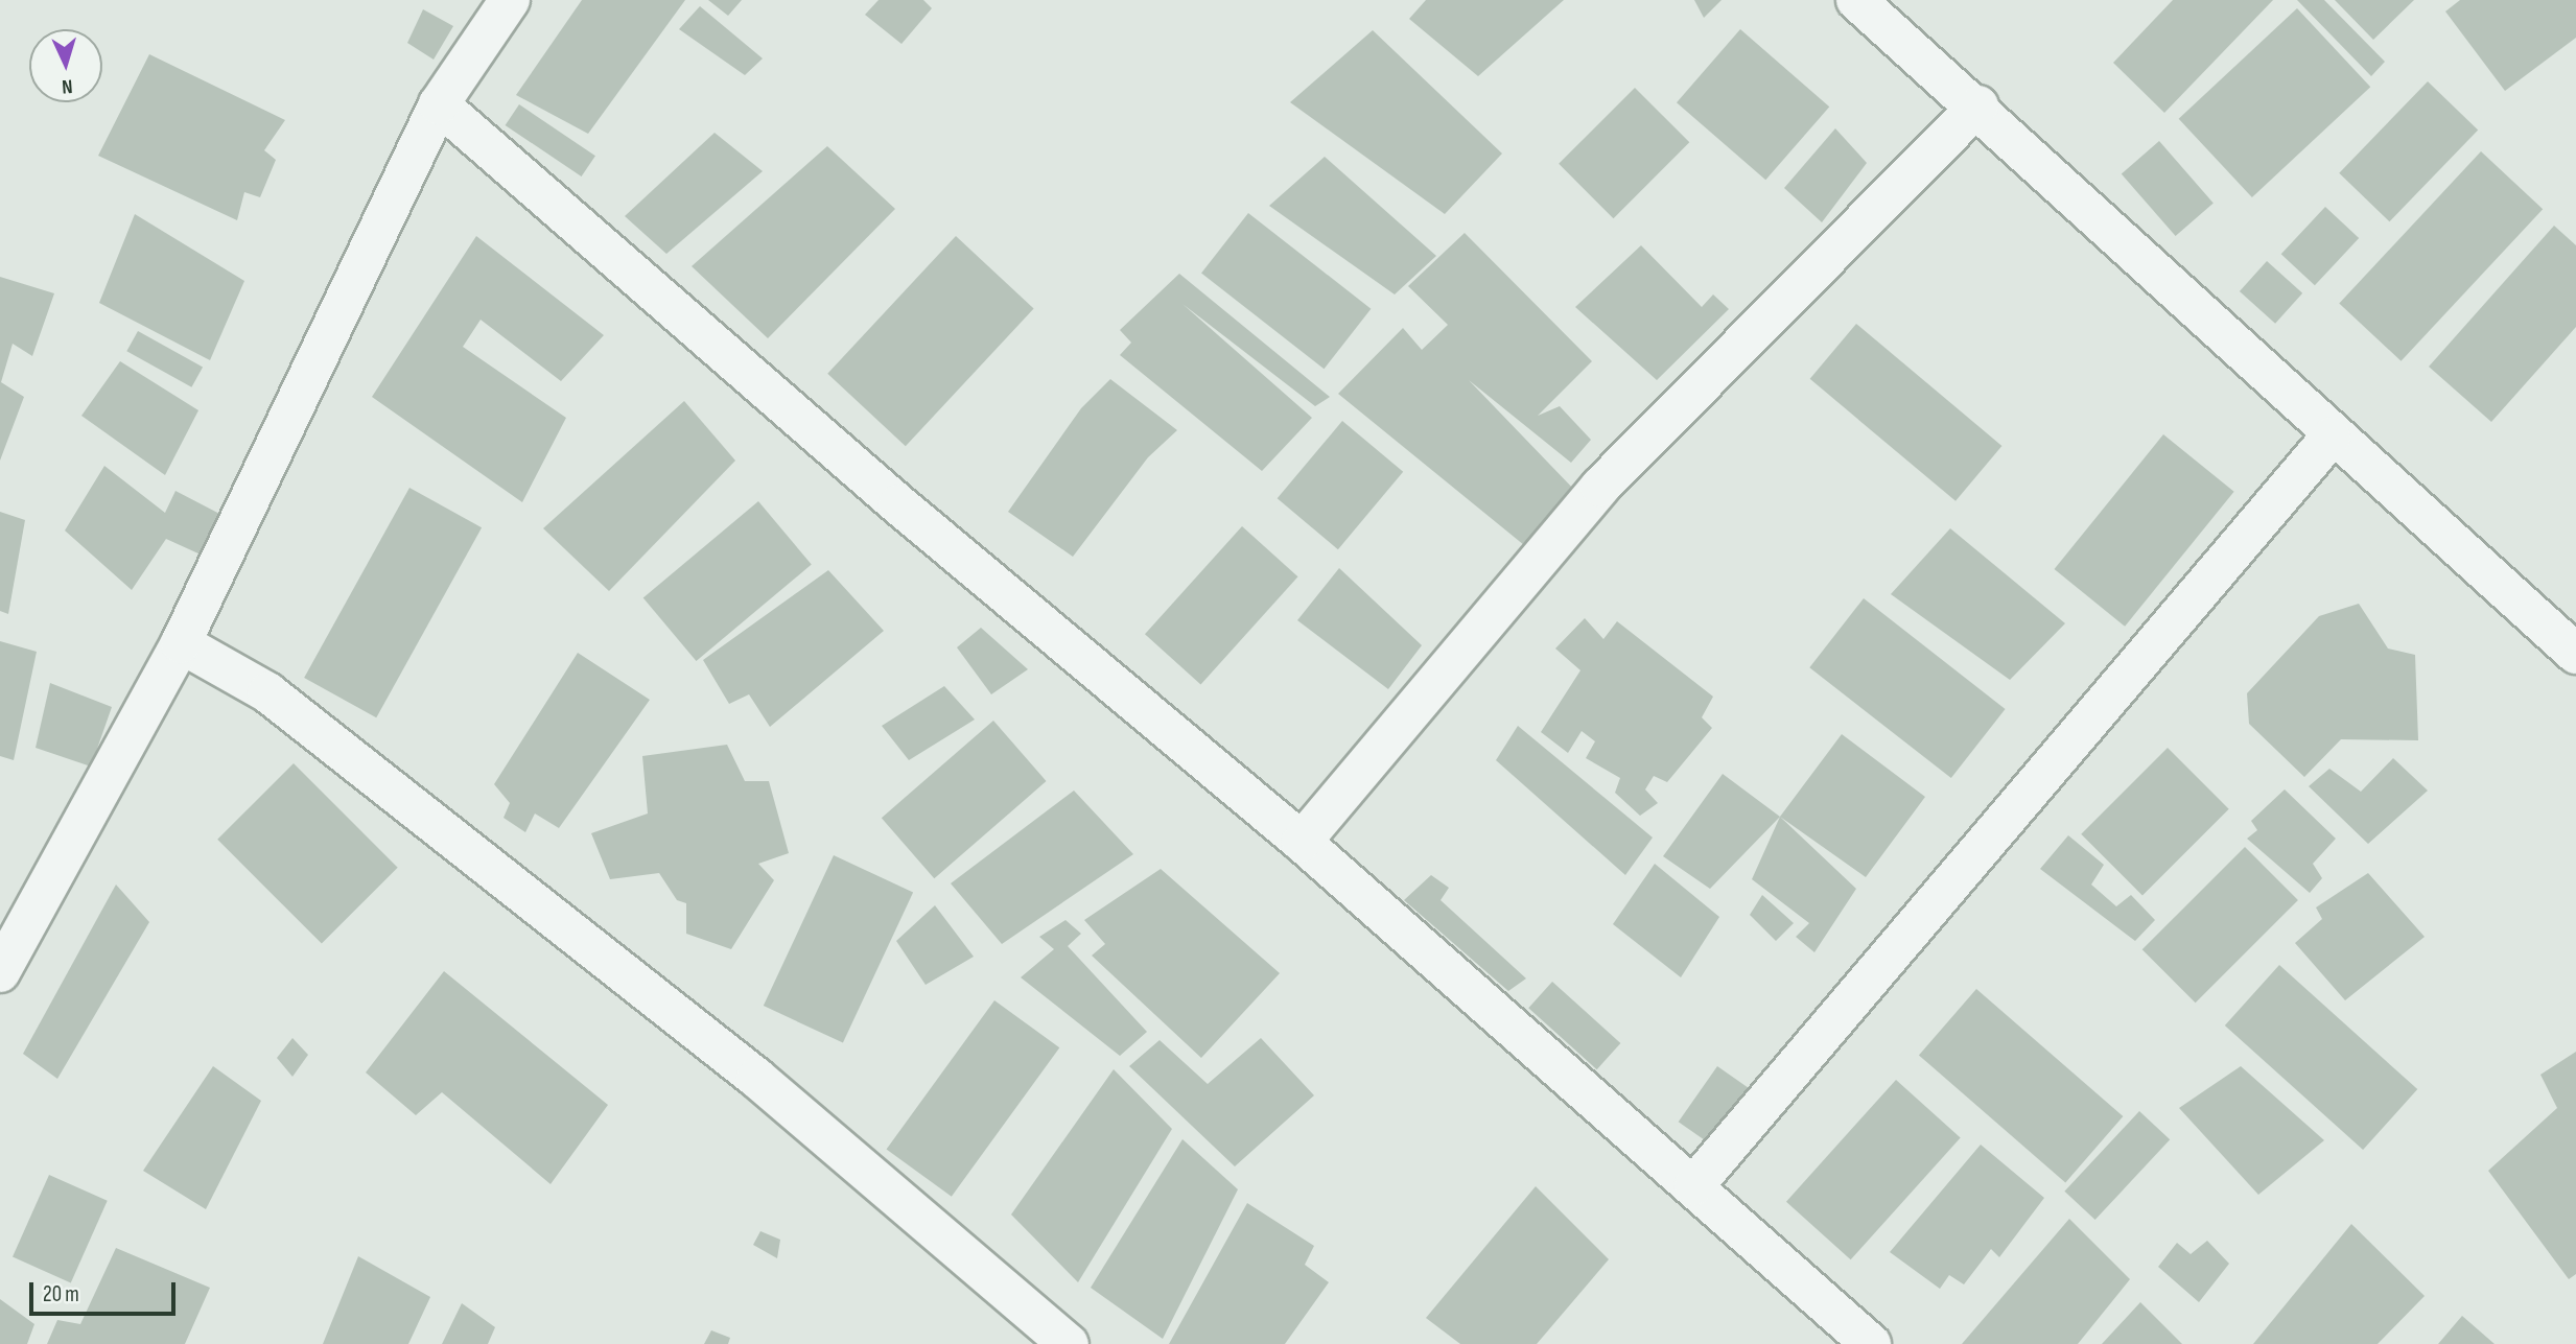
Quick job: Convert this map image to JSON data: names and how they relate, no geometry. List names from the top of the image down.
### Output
{
  "scale_bar": "20 m",
  "north": "bottom"
}
